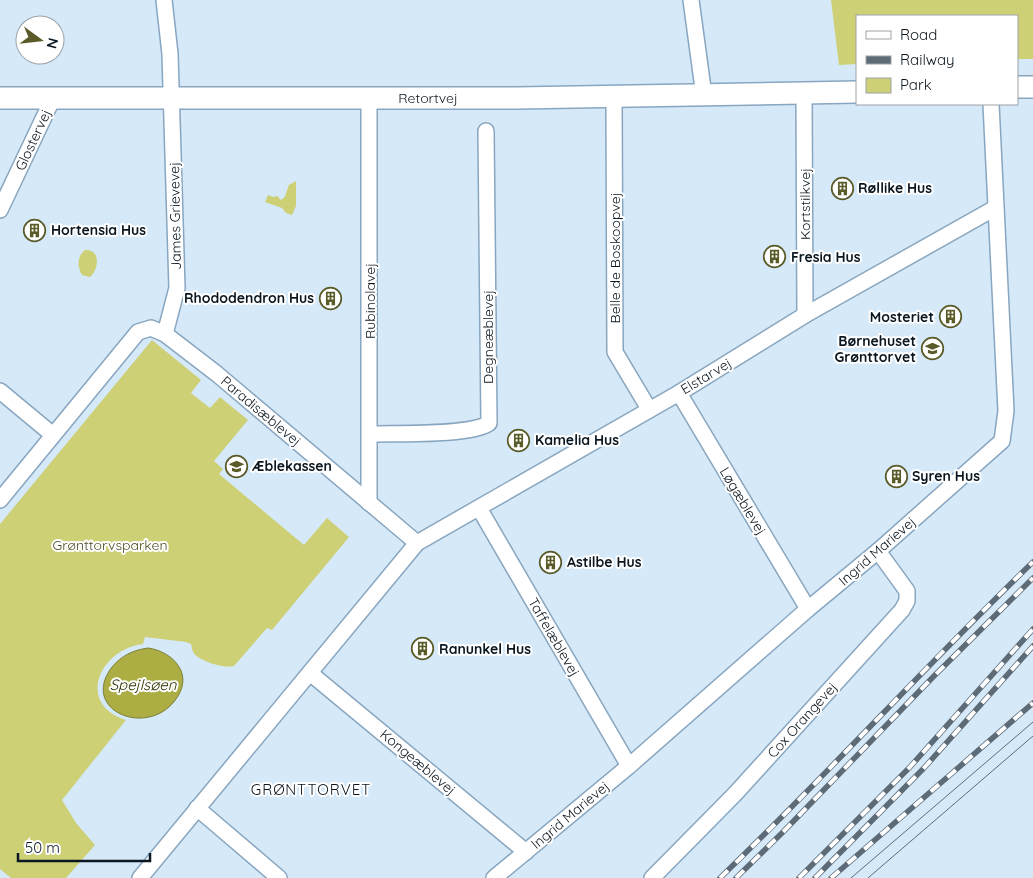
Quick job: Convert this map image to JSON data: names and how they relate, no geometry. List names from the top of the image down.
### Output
{
  "streets": {
    "street": [
      "Retortvej",
      "Glostervej",
      "Kortstilkvej",
      "James Grievevej",
      "Belle de Boskoopvej",
      "Rubinolavej",
      "Degneæblevej",
      "Elstarvej",
      "Paradisæblevej",
      "Løgæblevej",
      "Ingrid Marievej",
      "Taffelæblevej",
      "Cox Orangevej",
      "Kongeæblevej"
    ]
  },
  "crossings": [
    ["Retortvej", "Glostervej"],
    ["Retortvej", "Kortstilkvej"],
    ["Retortvej", "James Grievevej"],
    ["Retortvej", "Belle de Boskoopvej"],
    ["Retortvej", "Rubinolavej"],
    ["Kortstilkvej", "Elstarvej"],
    ["James Grievevej", "Paradisæblevej"],
    ["Belle de Boskoopvej", "Elstarvej"],
    ["Rubinolavej", "Degneæblevej"],
    ["Rubinolavej", "Paradisæblevej"],
    ["Elstarvej", "Paradisæblevej"],
    ["Elstarvej", "Løgæblevej"],
    ["Elstarvej", "Ingrid Marievej"],
    ["Elstarvej", "Taffelæblevej"],
    ["Løgæblevej", "Ingrid Marievej"],
    ["Ingrid Marievej", "Taffelæblevej"],
    ["Ingrid Marievej", "Cox Orangevej"],
    ["Ingrid Marievej", "Kongeæblevej"]
  ],
  "districts": ["GRØNTTORVET"],
  "water": ["Spejlsøen"],
  "parks": ["Grønttorvsparken"],
  "places": {
    "building": [
      "Røllike Hus",
      "Hortensia Hus",
      "Fresia Hus",
      "Rhododendron Hus",
      "Mosteriet",
      "Kamelia Hus",
      "Syren Hus",
      "Astilbe Hus",
      "Ranunkel Hus"
    ],
    "school or university": ["Børnehuset Grønttorvet", "Æblekassen"]
  },
  "legend": ["Road", "Railway", "Park"],
  "scale_bar": "50 m",
  "north": "right"
}
